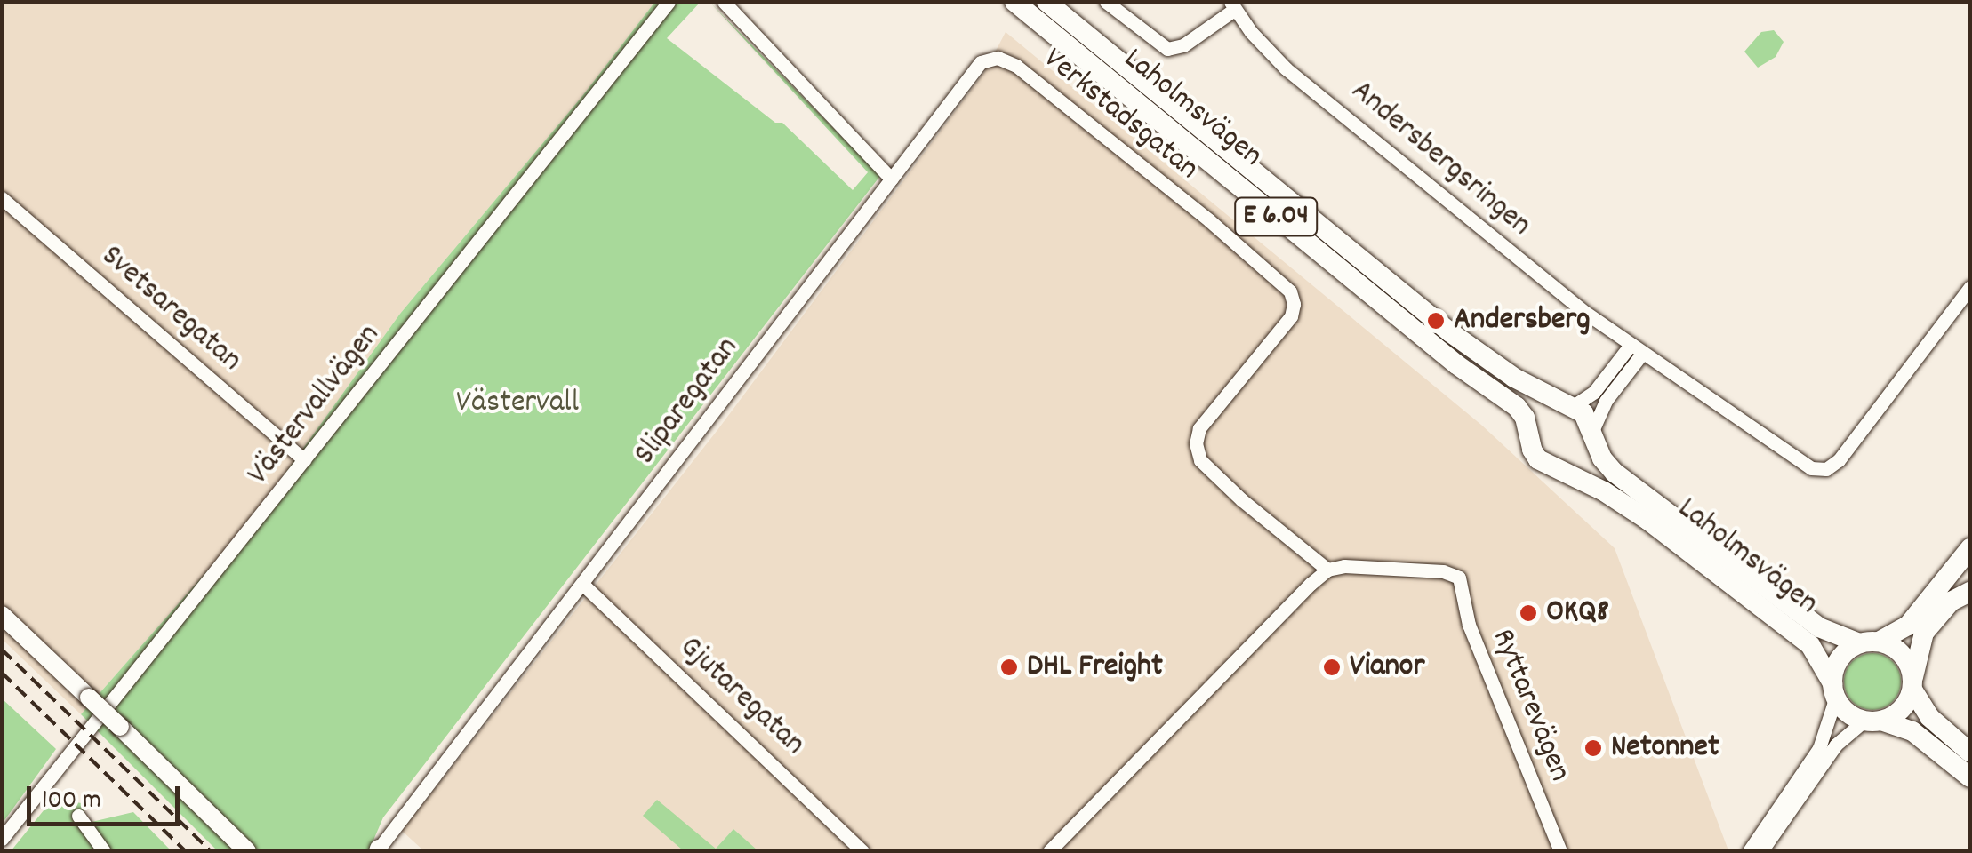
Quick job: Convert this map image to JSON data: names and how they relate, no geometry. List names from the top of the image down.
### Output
{
  "streets": {
    "highway": ["Laholmsvägen", "E 6.04"],
    "street": [
      "Verkstadsgatan",
      "Andersbergsringen",
      "Svetsaregatan",
      "Sliparegatan",
      "Västervallvägen",
      "Gjutaregatan",
      "Ryttarevägen"
    ]
  },
  "crossings": [
    ["Verkstadsgatan", "Sliparegatan"],
    ["Verkstadsgatan", "Ryttarevägen"],
    ["Svetsaregatan", "Västervallvägen"],
    ["Sliparegatan", "Gjutaregatan"]
  ],
  "parks": ["Västervall"],
  "places": [
    "Andersberg",
    "OKQ8",
    "DHL Freight",
    "Vianor",
    "Netonnet"
  ],
  "scale_bar": "100 m"
}
